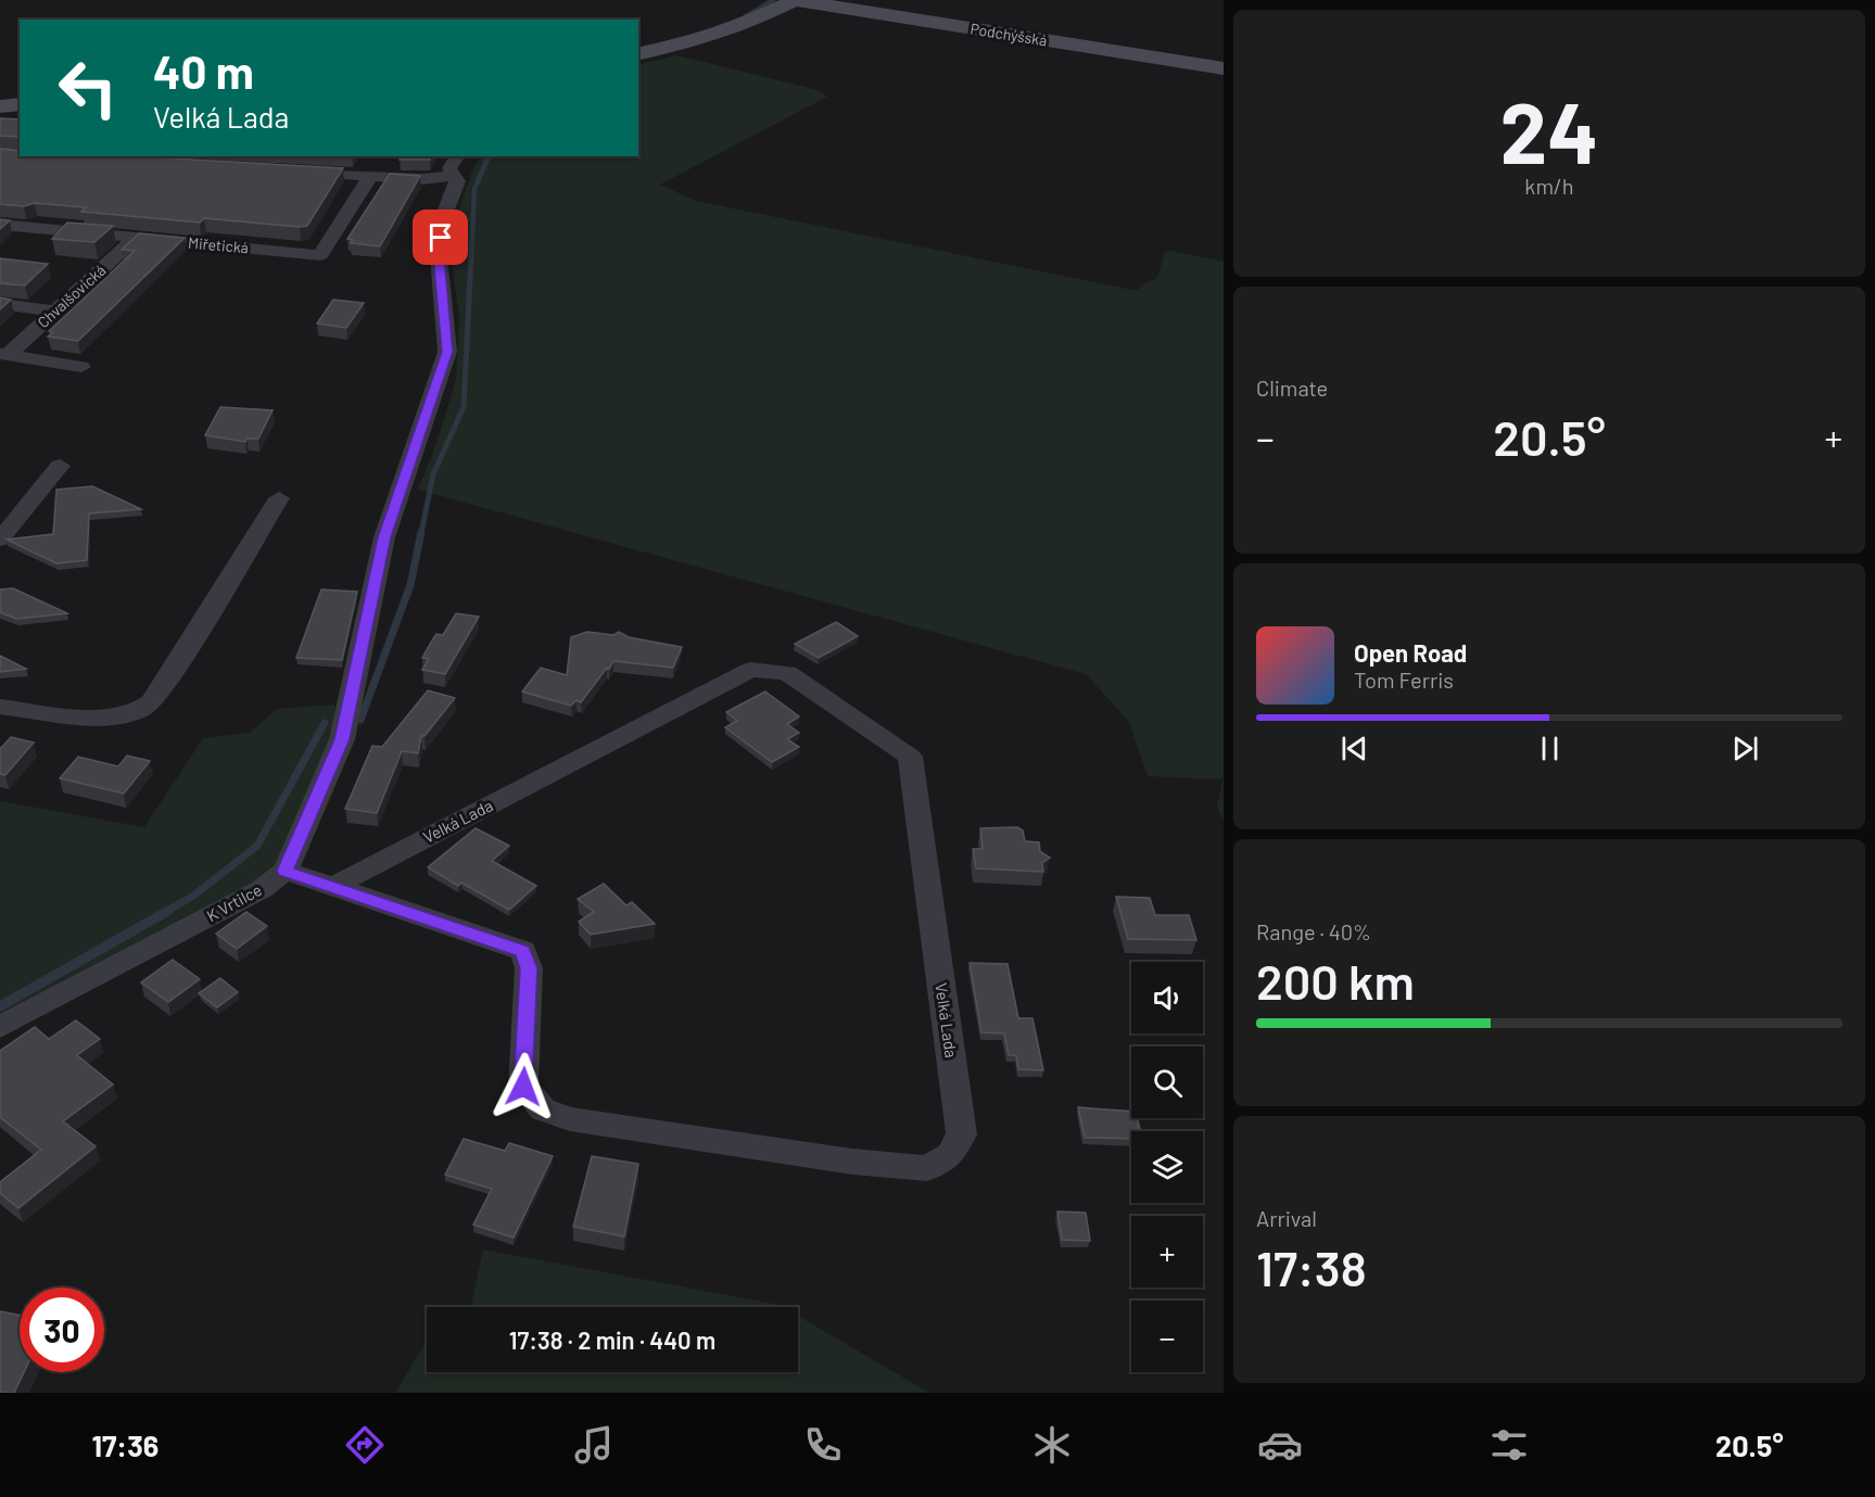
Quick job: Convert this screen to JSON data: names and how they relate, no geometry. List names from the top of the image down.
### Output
{
  "streets": {
    "street": [
      "Podchýšská",
      "Miřetická",
      "Chvalšovická",
      "Velká Lada",
      "K Vrtilce"
    ]
  },
  "crossings": [
    ["Miřetická", "Chvalšovická"],
    ["Velká Lada", "K Vrtilce"]
  ],
  "page": {
    "tile": [
      ["24", "km/h"],
      "Climate",
      ["Range · 40%", "200 km"],
      ["Arrival", "17:38"]
    ],
    "turn": ["40 m", "Velká Lada"],
    "heat": ["−", "20.5°", "+"],
    "song": ["Open Road", "Tom Ferris"],
    "map_buttons": ["+", "−"],
    "limit": "30",
    "trip": "17:38 · 2 min · 440 m",
    "tabs": ["17:36", "20.5°"]
  }
}
